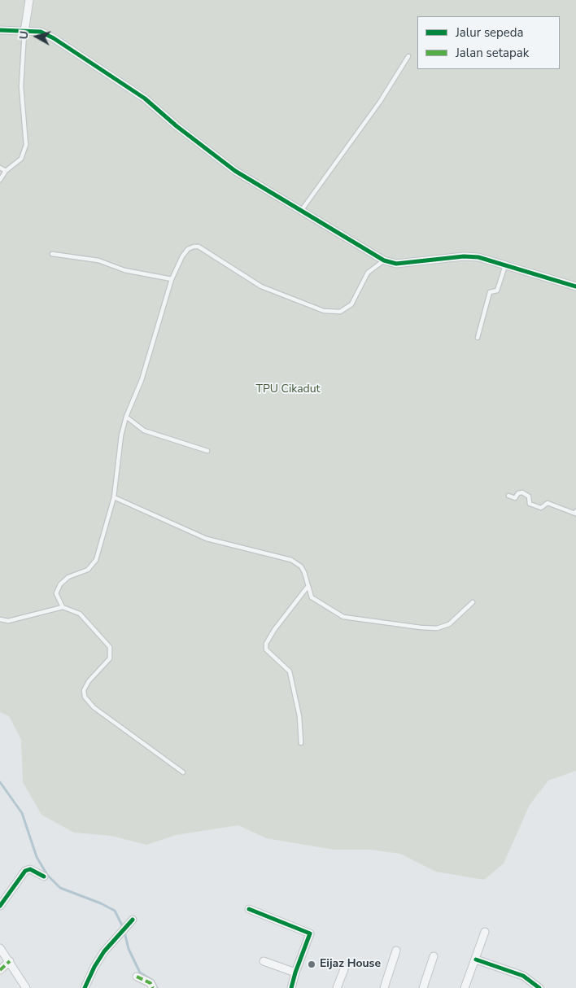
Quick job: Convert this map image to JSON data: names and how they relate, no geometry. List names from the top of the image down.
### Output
{
  "parks": ["TPU Cikadut"],
  "places": ["Eijaz House"],
  "legend": ["Jalur sepeda", "Jalan setapak"],
  "north": "left"
}
